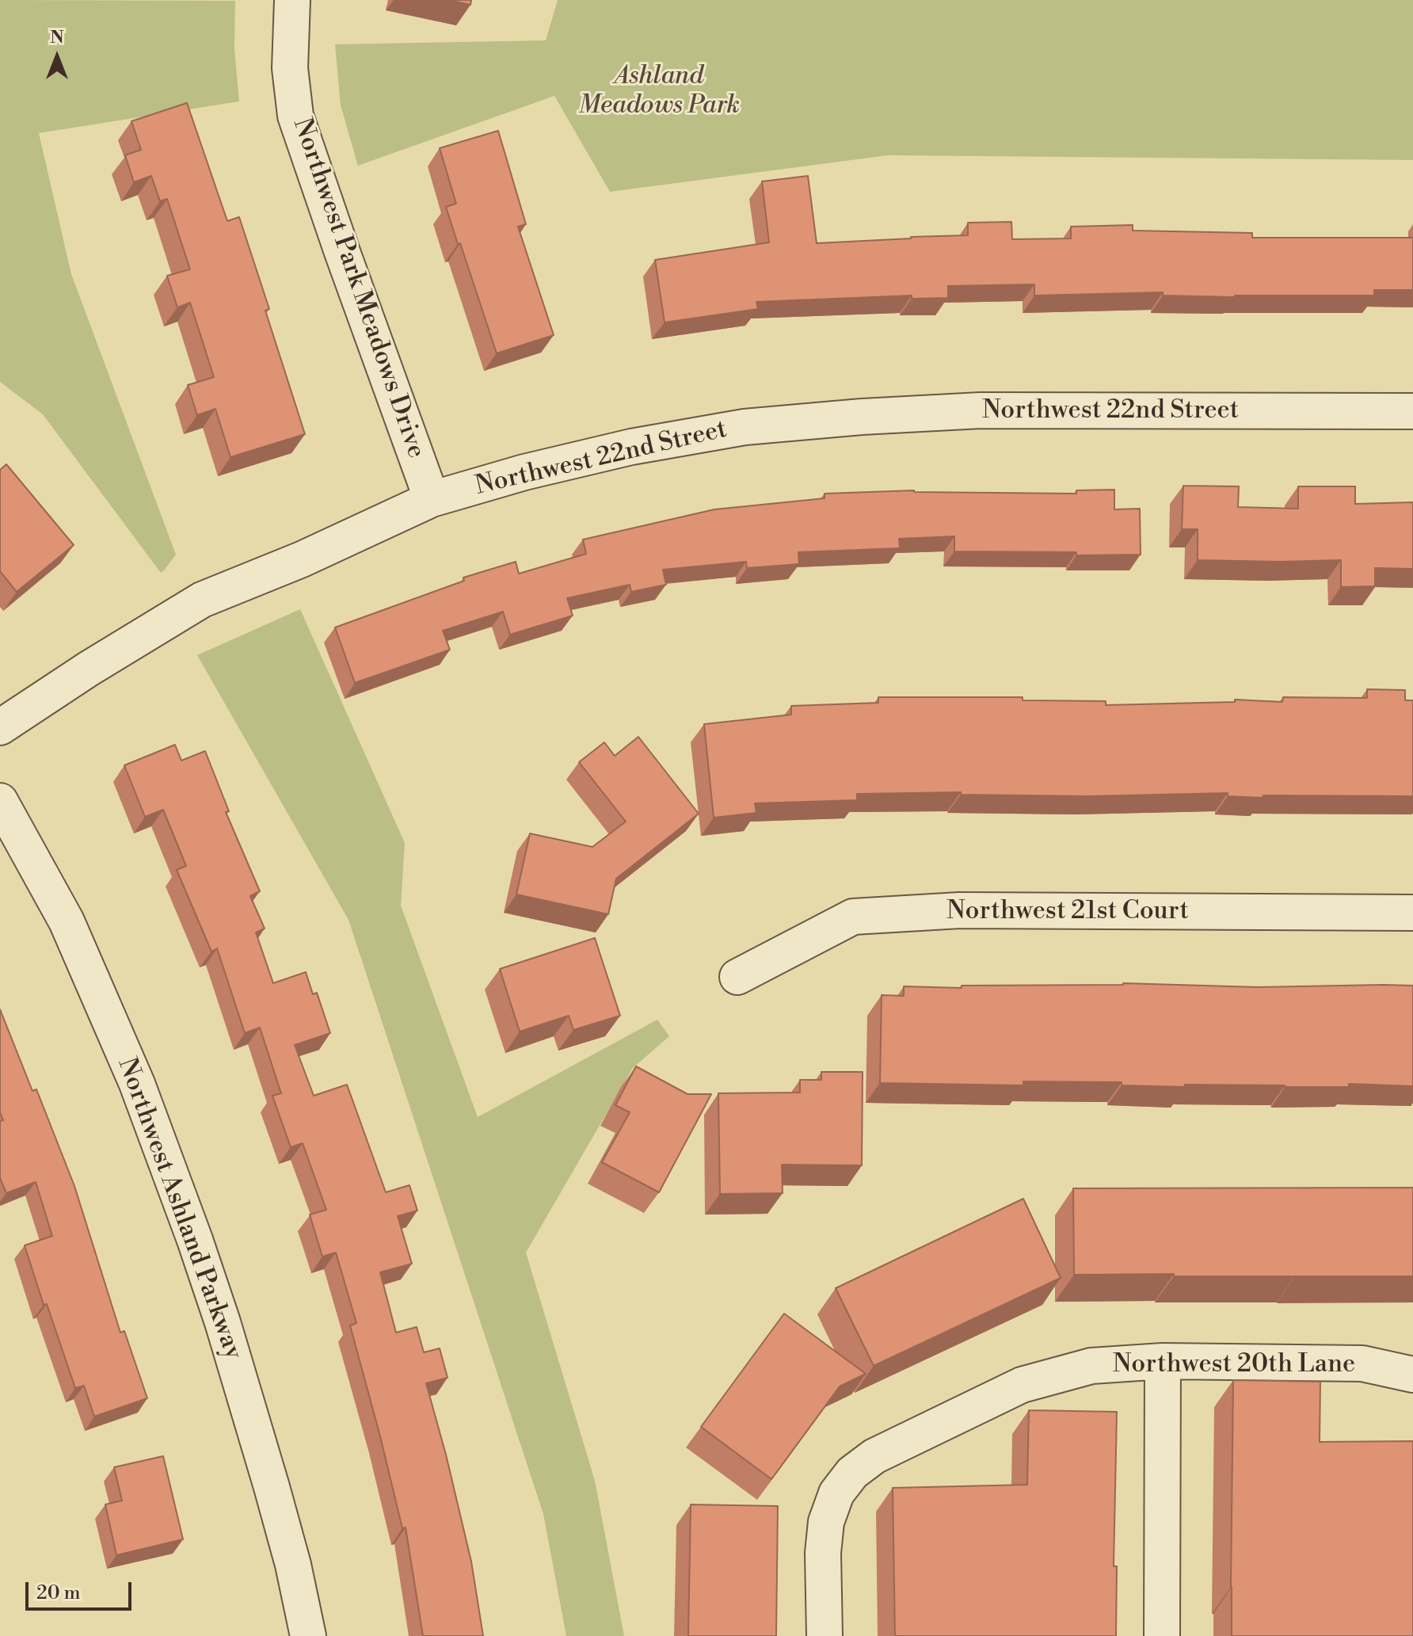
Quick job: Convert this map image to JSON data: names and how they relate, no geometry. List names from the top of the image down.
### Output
{
  "streets": {
    "street": [
      "Northwest Park Meadows Drive",
      "Northwest 22nd Street",
      "Northwest 21st Court",
      "Northwest Ashland Parkway",
      "Northwest 20th Lane"
    ]
  },
  "crossings": [
    ["Northwest Park Meadows Drive", "Northwest 22nd Street"]
  ],
  "parks": ["Ashland Meadows Park"],
  "scale_bar": "20 m",
  "north": "top"
}
